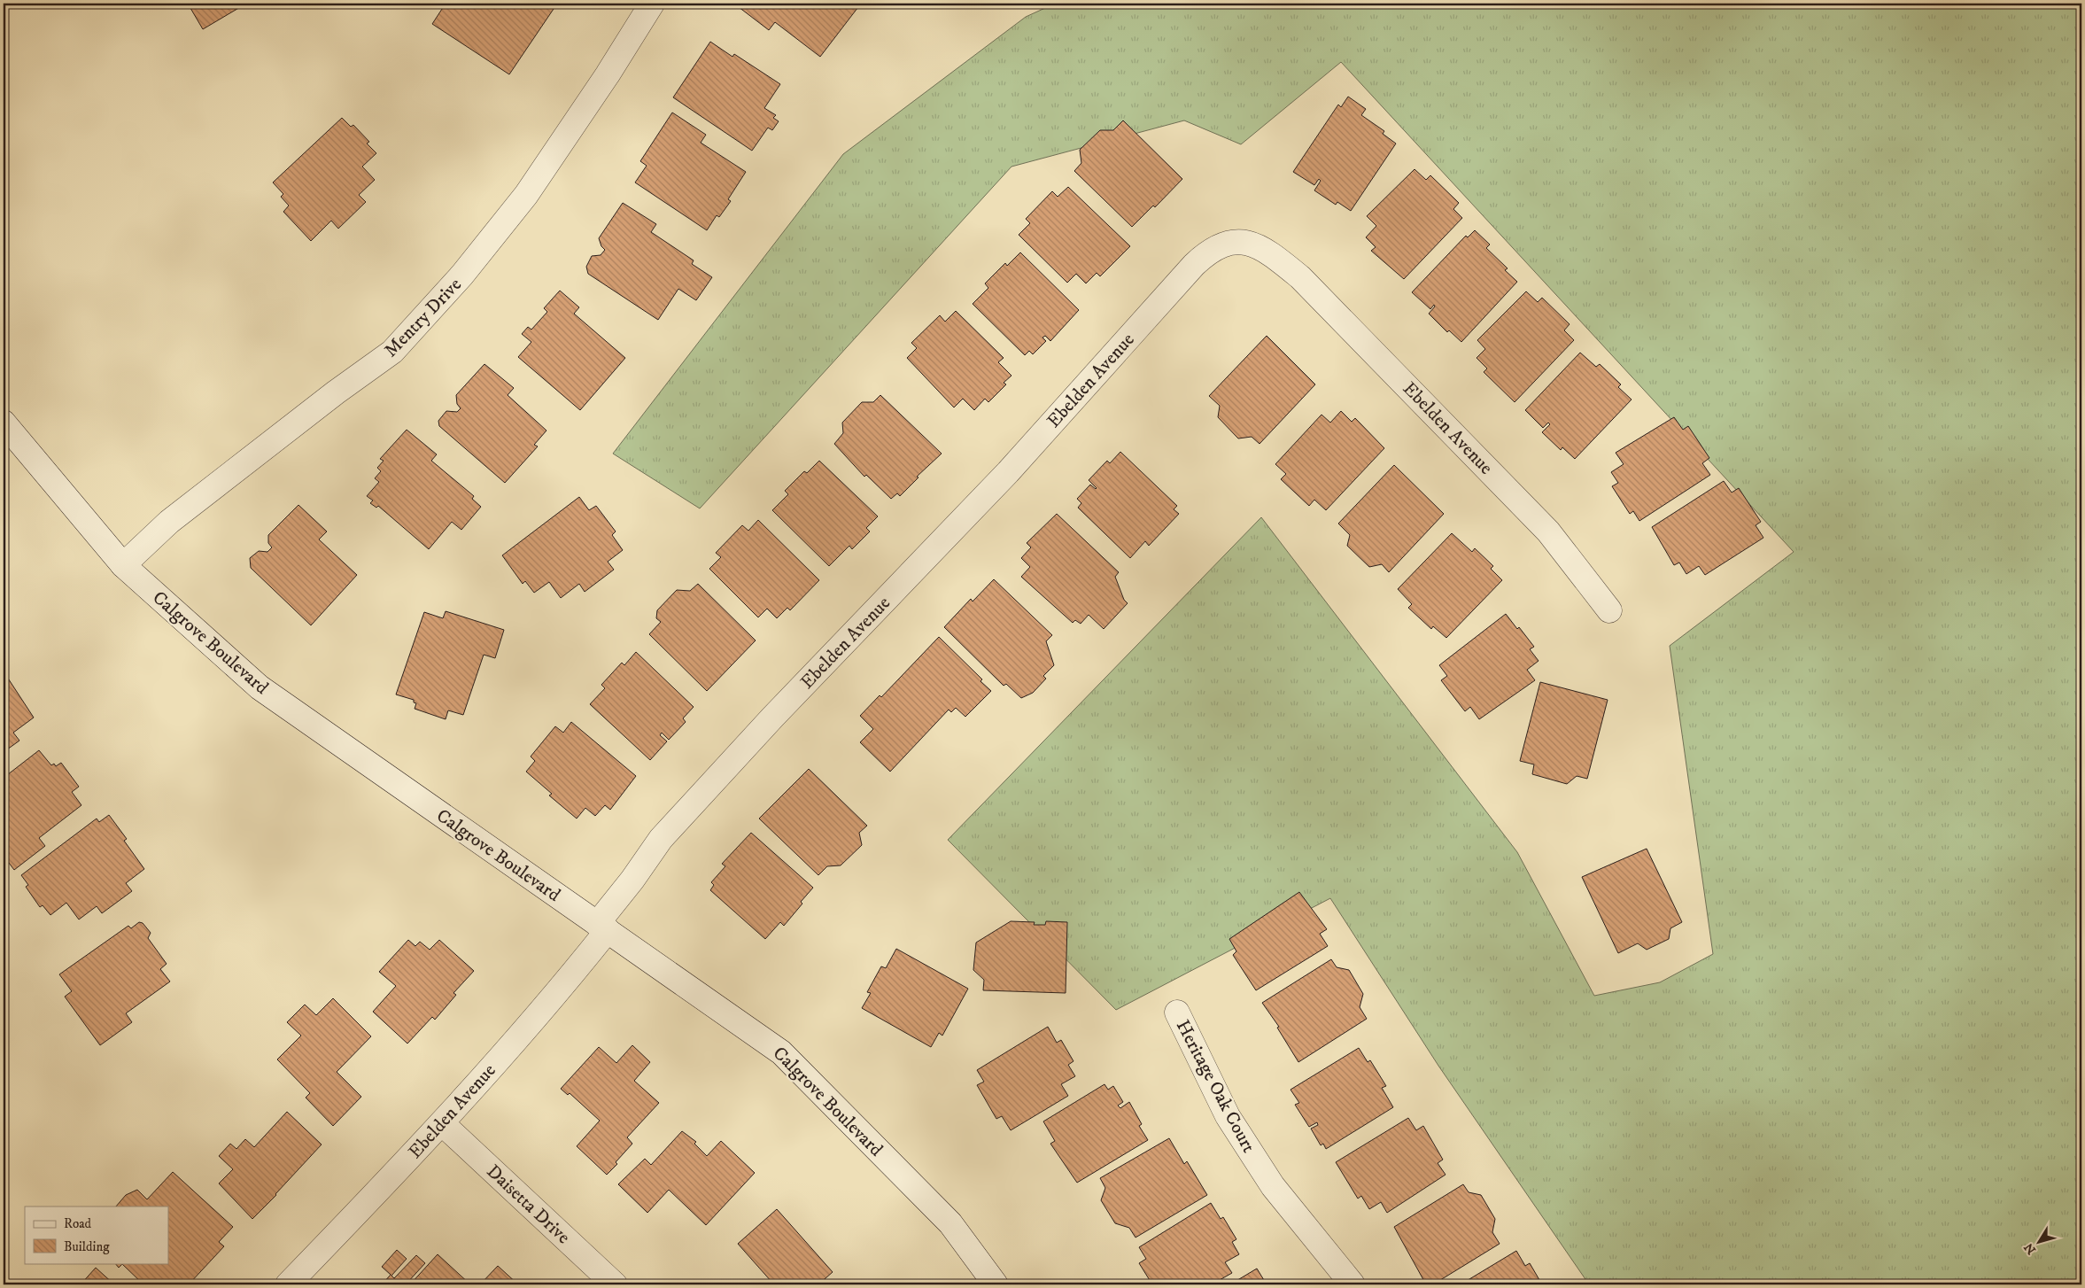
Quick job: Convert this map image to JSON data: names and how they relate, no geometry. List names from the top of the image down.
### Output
{
  "streets": {
    "street": [
      "Mentry Drive",
      "Ebelden Avenue",
      "Calgrove Boulevard",
      "Heritage Oak Court",
      "Daisetta Drive"
    ]
  },
  "crossings": [
    ["Mentry Drive", "Calgrove Boulevard"],
    ["Ebelden Avenue", "Calgrove Boulevard"],
    ["Ebelden Avenue", "Daisetta Drive"]
  ],
  "legend": ["Road", "Building"],
  "north": "bottom left"
}
